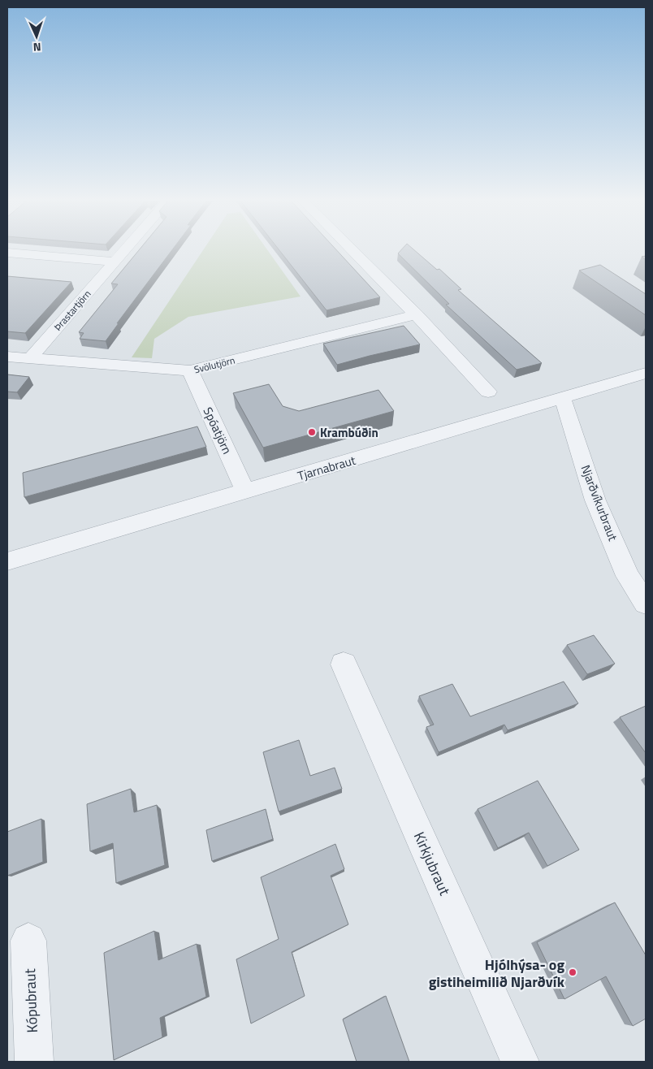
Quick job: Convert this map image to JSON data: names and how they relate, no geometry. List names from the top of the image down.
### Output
{
  "streets": {
    "street": [
      "Þrastartjörn",
      "Svölutjörn",
      "Spóatjörn",
      "Tjarnabraut",
      "Njarðvíkurbraut",
      "Kirkjubraut",
      "Kópubraut"
    ]
  },
  "crossings": [
    ["Þrastartjörn", "Svölutjörn"],
    ["Svölutjörn", "Spóatjörn"],
    ["Spóatjörn", "Tjarnabraut"],
    ["Tjarnabraut", "Njarðvíkurbraut"]
  ],
  "places": ["Krambúðin", "Hjólhýsa- og gistiheimilið Njarðvík"],
  "north": "bottom"
}
